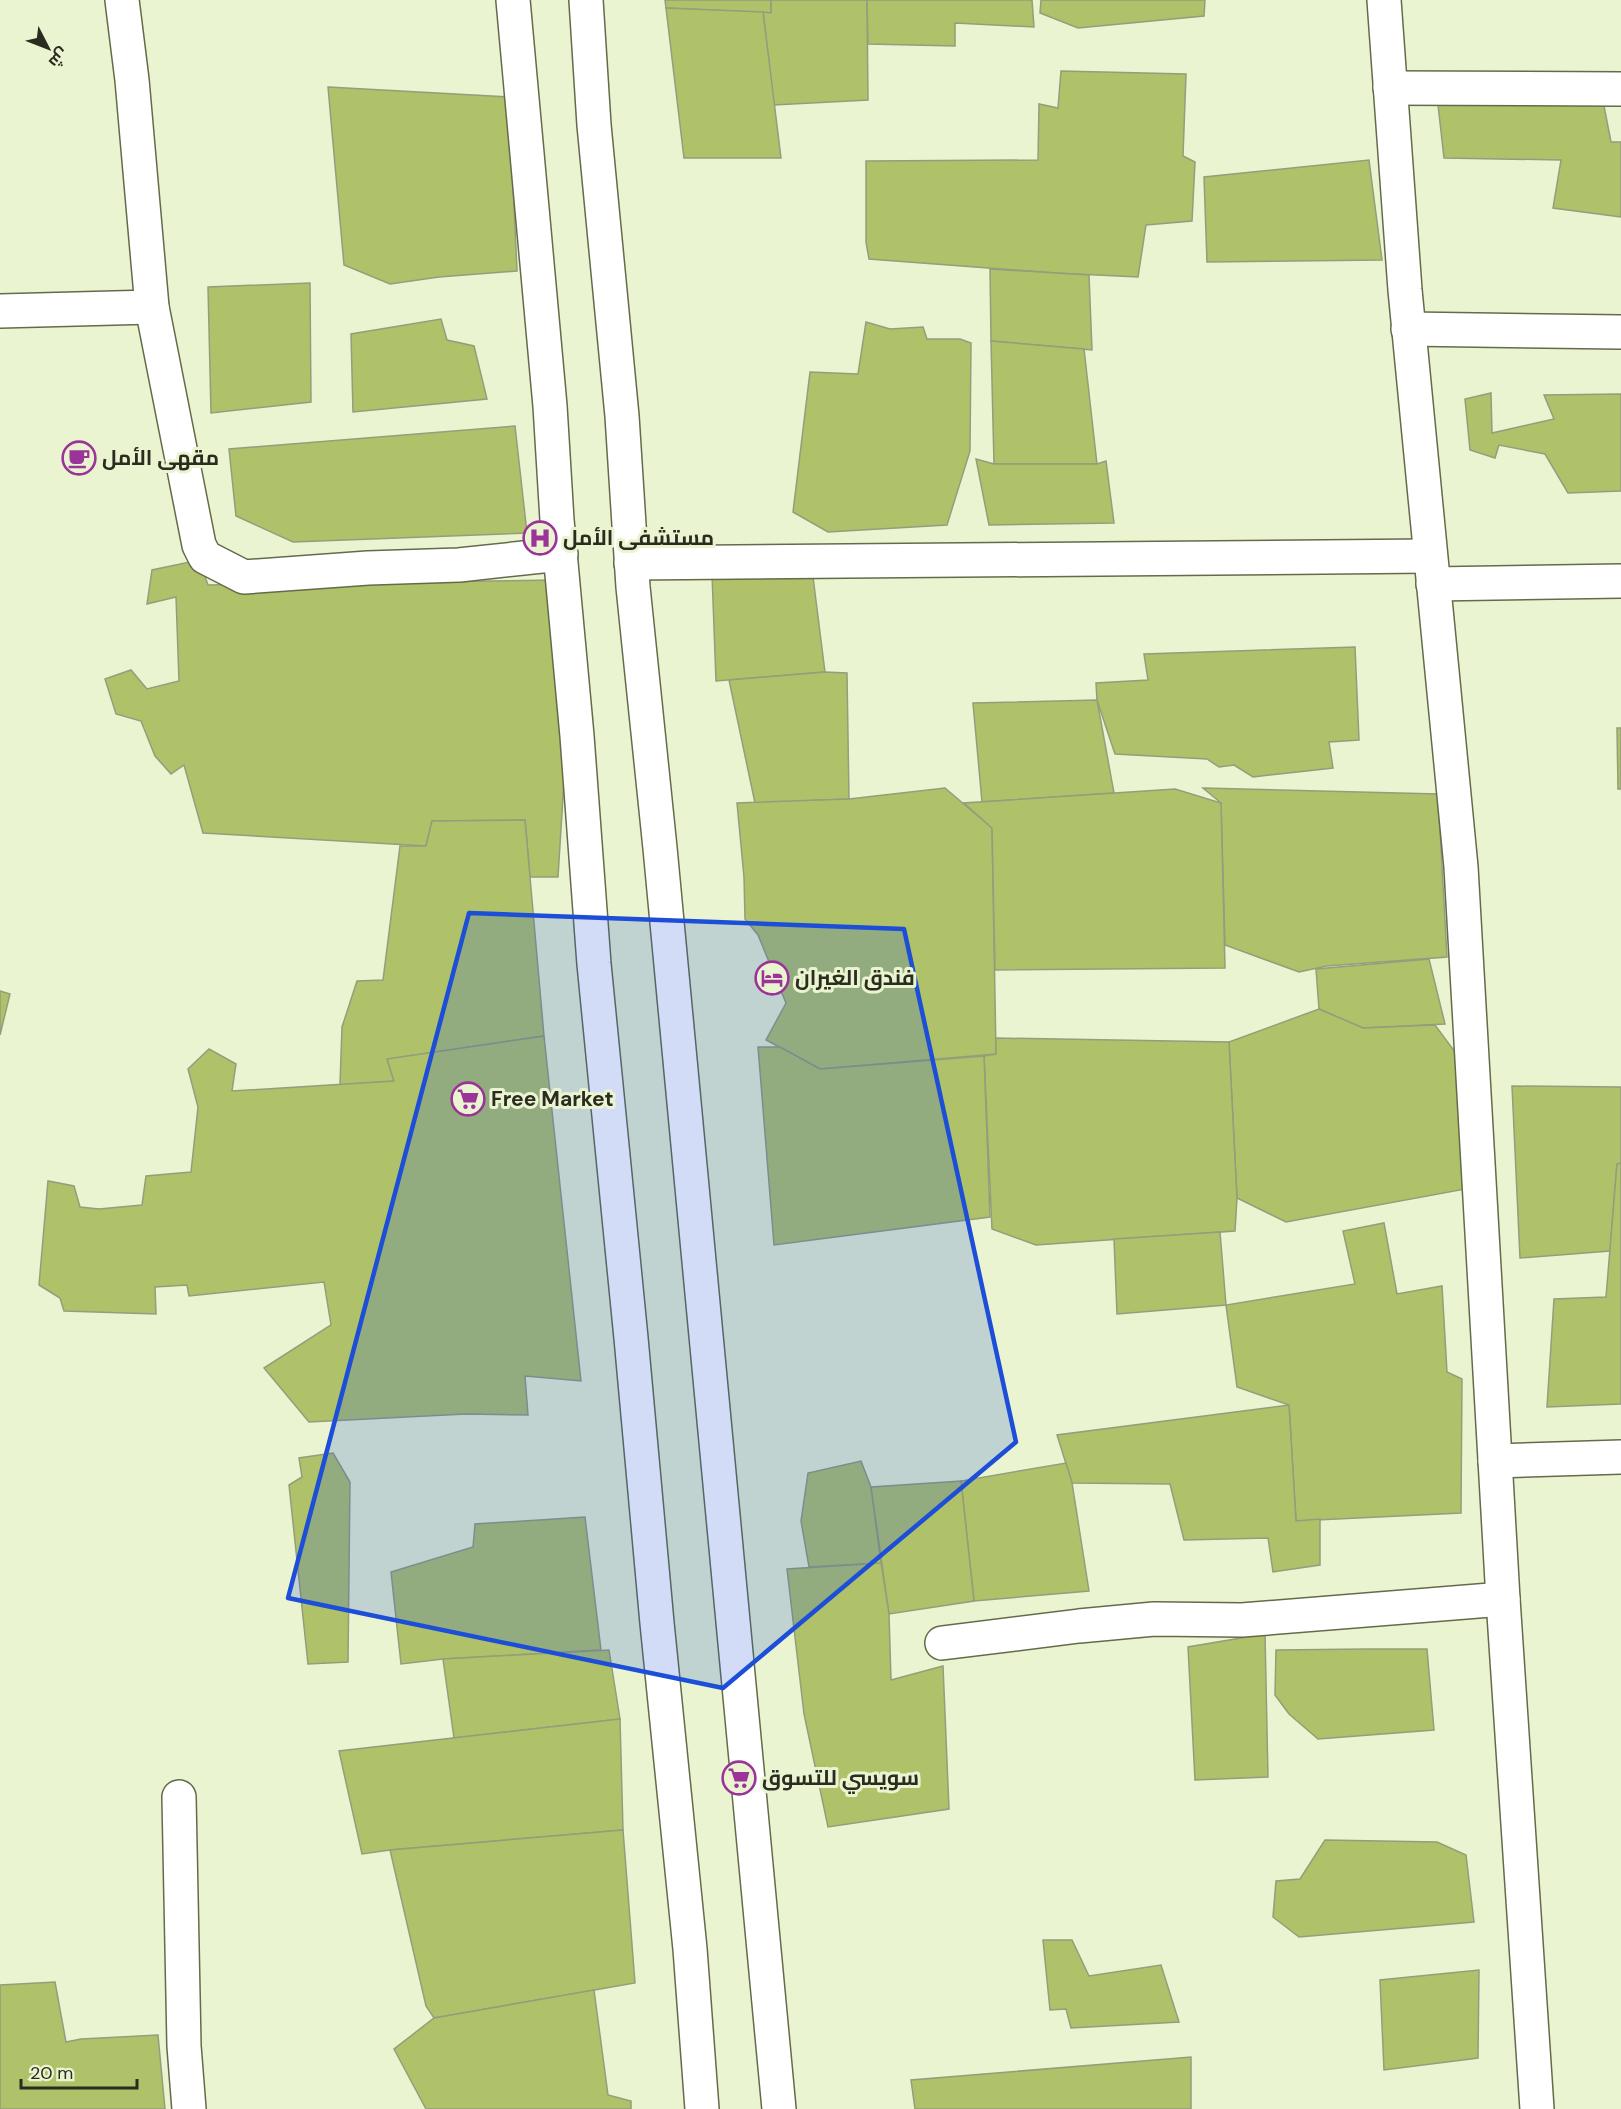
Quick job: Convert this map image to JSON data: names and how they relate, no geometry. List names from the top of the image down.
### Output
{
  "places": {
    "cafe": ["مقهى الأمل"],
    "hospital": ["مستشفى الأمل"],
    "hotel": ["فندق الغيران"],
    "supermarket": ["Free Market", "سويسي للتسوق"]
  },
  "scale_bar": "20 m",
  "north": "bottom right"
}
